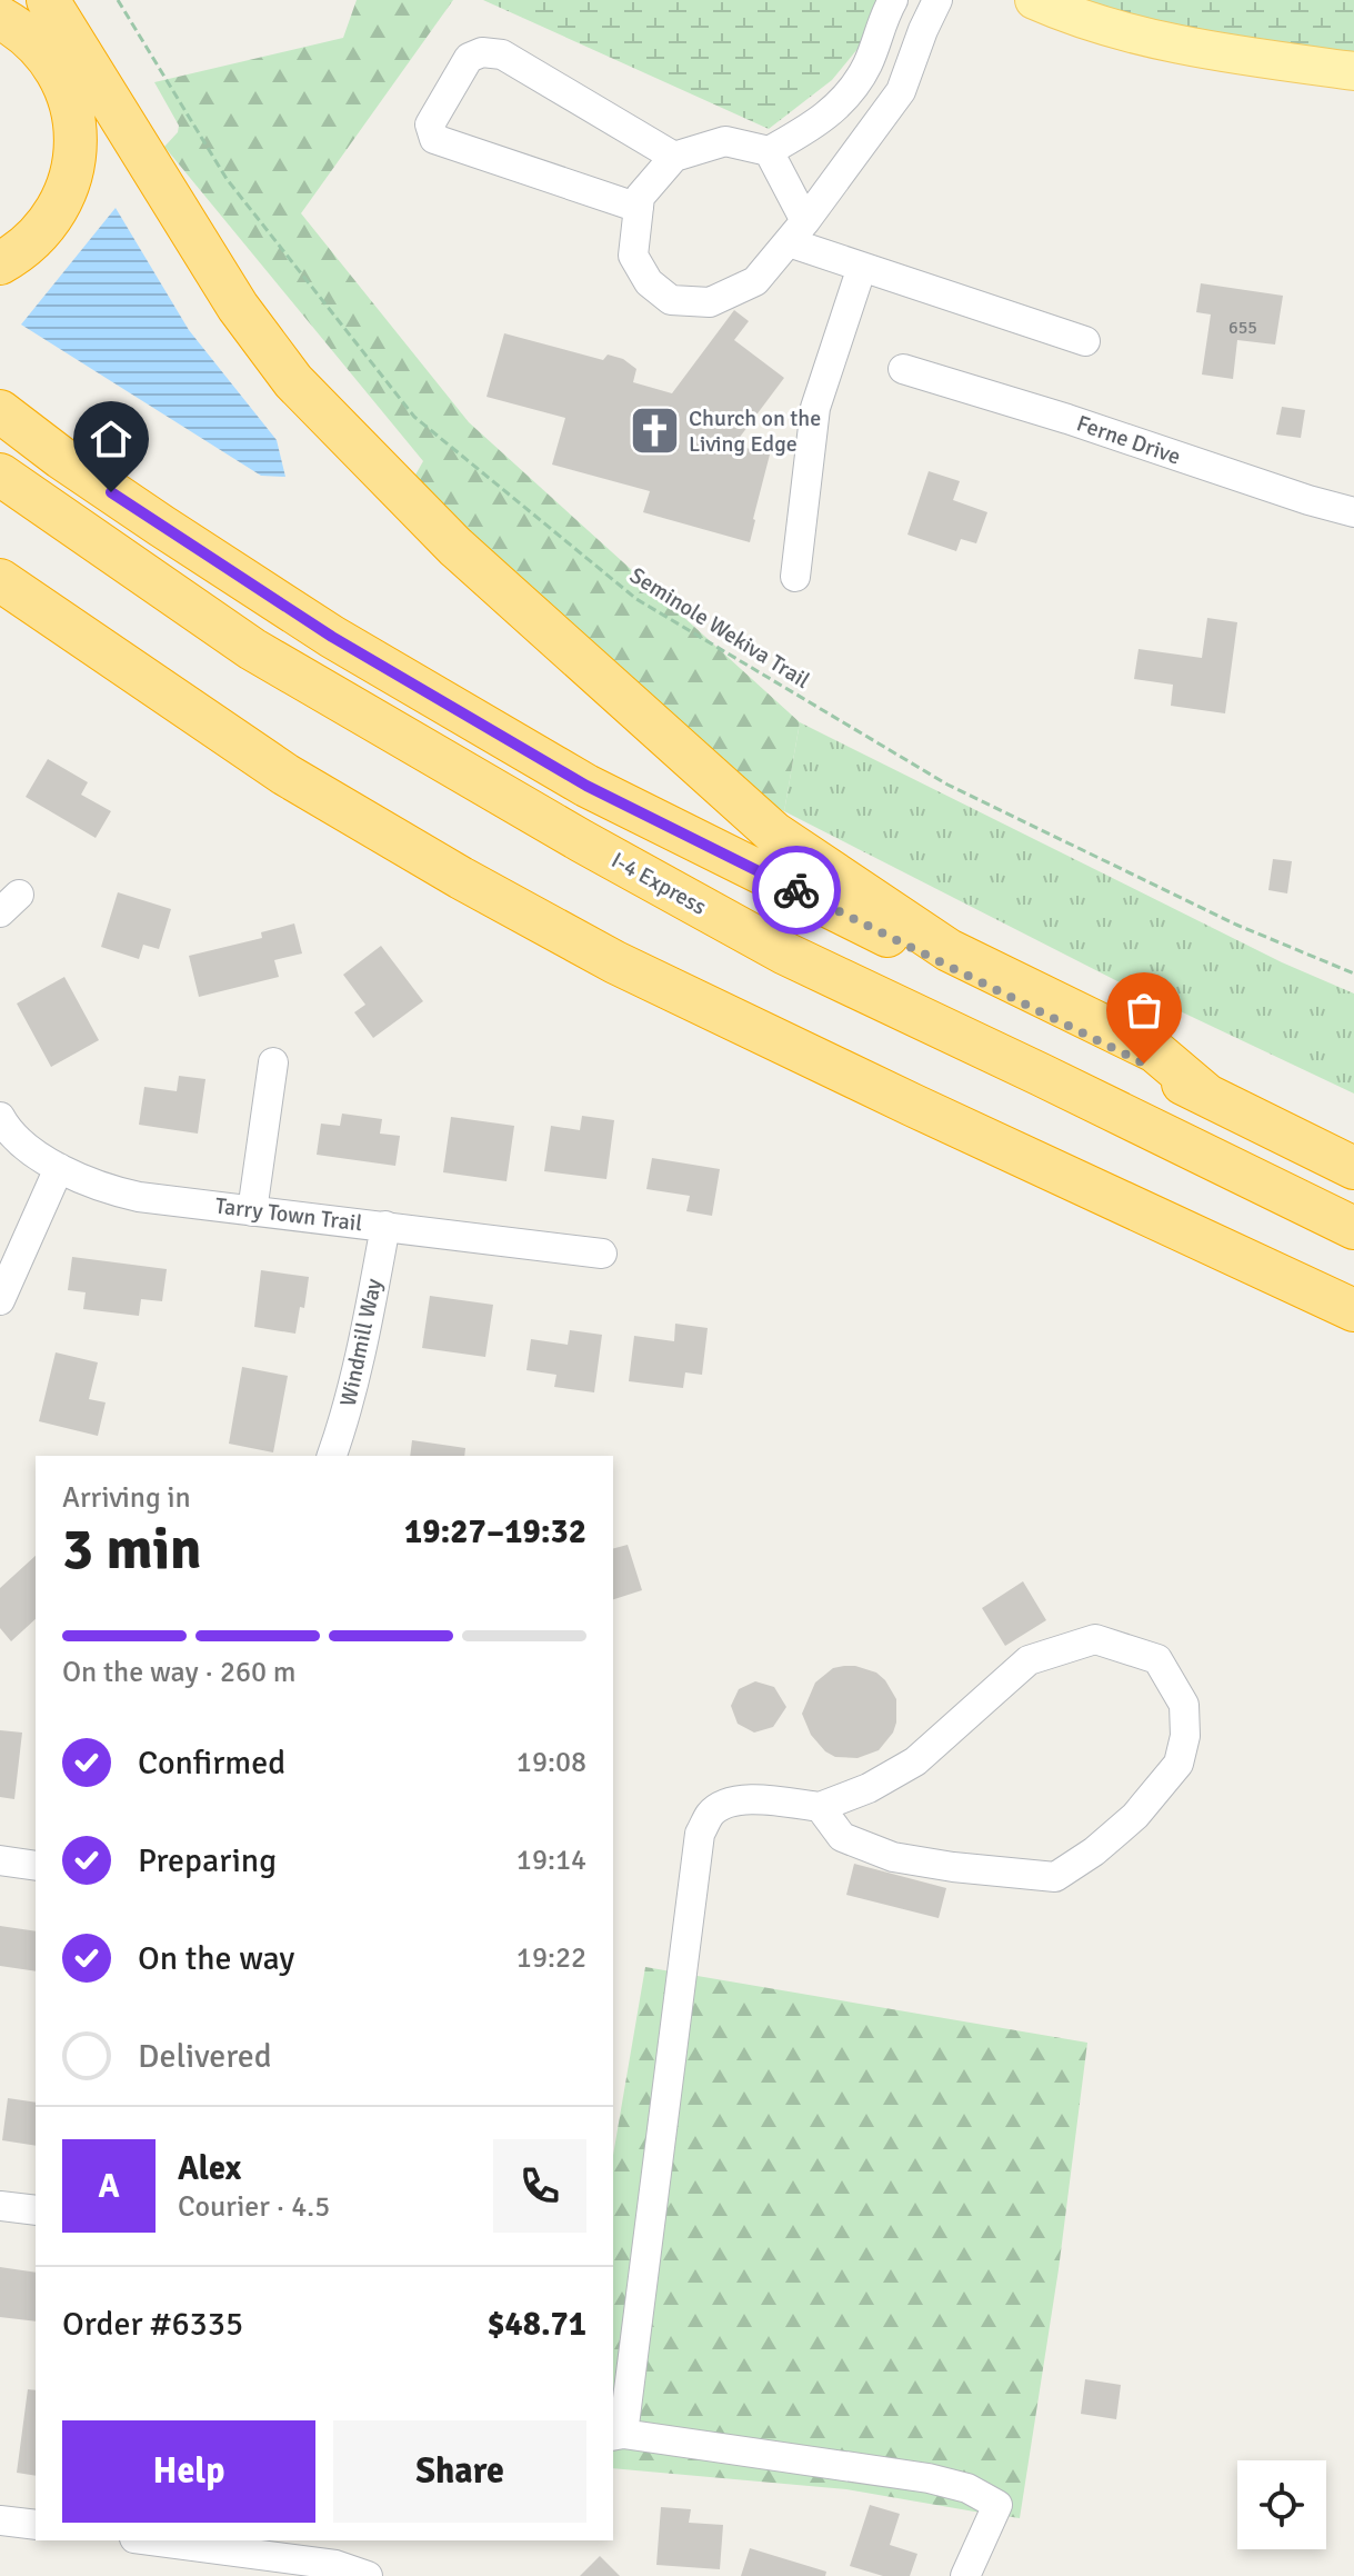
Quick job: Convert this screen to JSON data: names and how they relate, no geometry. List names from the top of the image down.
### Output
{
  "streets": {
    "highway": ["I-4 Express"],
    "street": ["Ferne Drive", "Tarry Town Trail", "Windmill Way"],
    "path": ["Seminole Wekiva Trail"]
  },
  "crossings": [
    ["Tarry Town Trail", "Windmill Way"]
  ],
  "places": {
    "church": ["Church on the Living Edge"]
  },
  "house_numbers": ["655"],
  "page": {
    "heading": ["3 min", "Arriving in", "19:27–19:32"],
    "panel": [
      "Alex",
      "Courier · 4.5",
      "Order #6335",
      "$48.71"
    ],
    "bar": "On the way · 260 m",
    "list": [
      ["Confirmed", "19:08"],
      ["Preparing", "19:14"],
      ["On the way", "19:22"],
      "Delivered"
    ],
    "round": "A",
    "buttons": ["Help", "Share"]
  }
}
